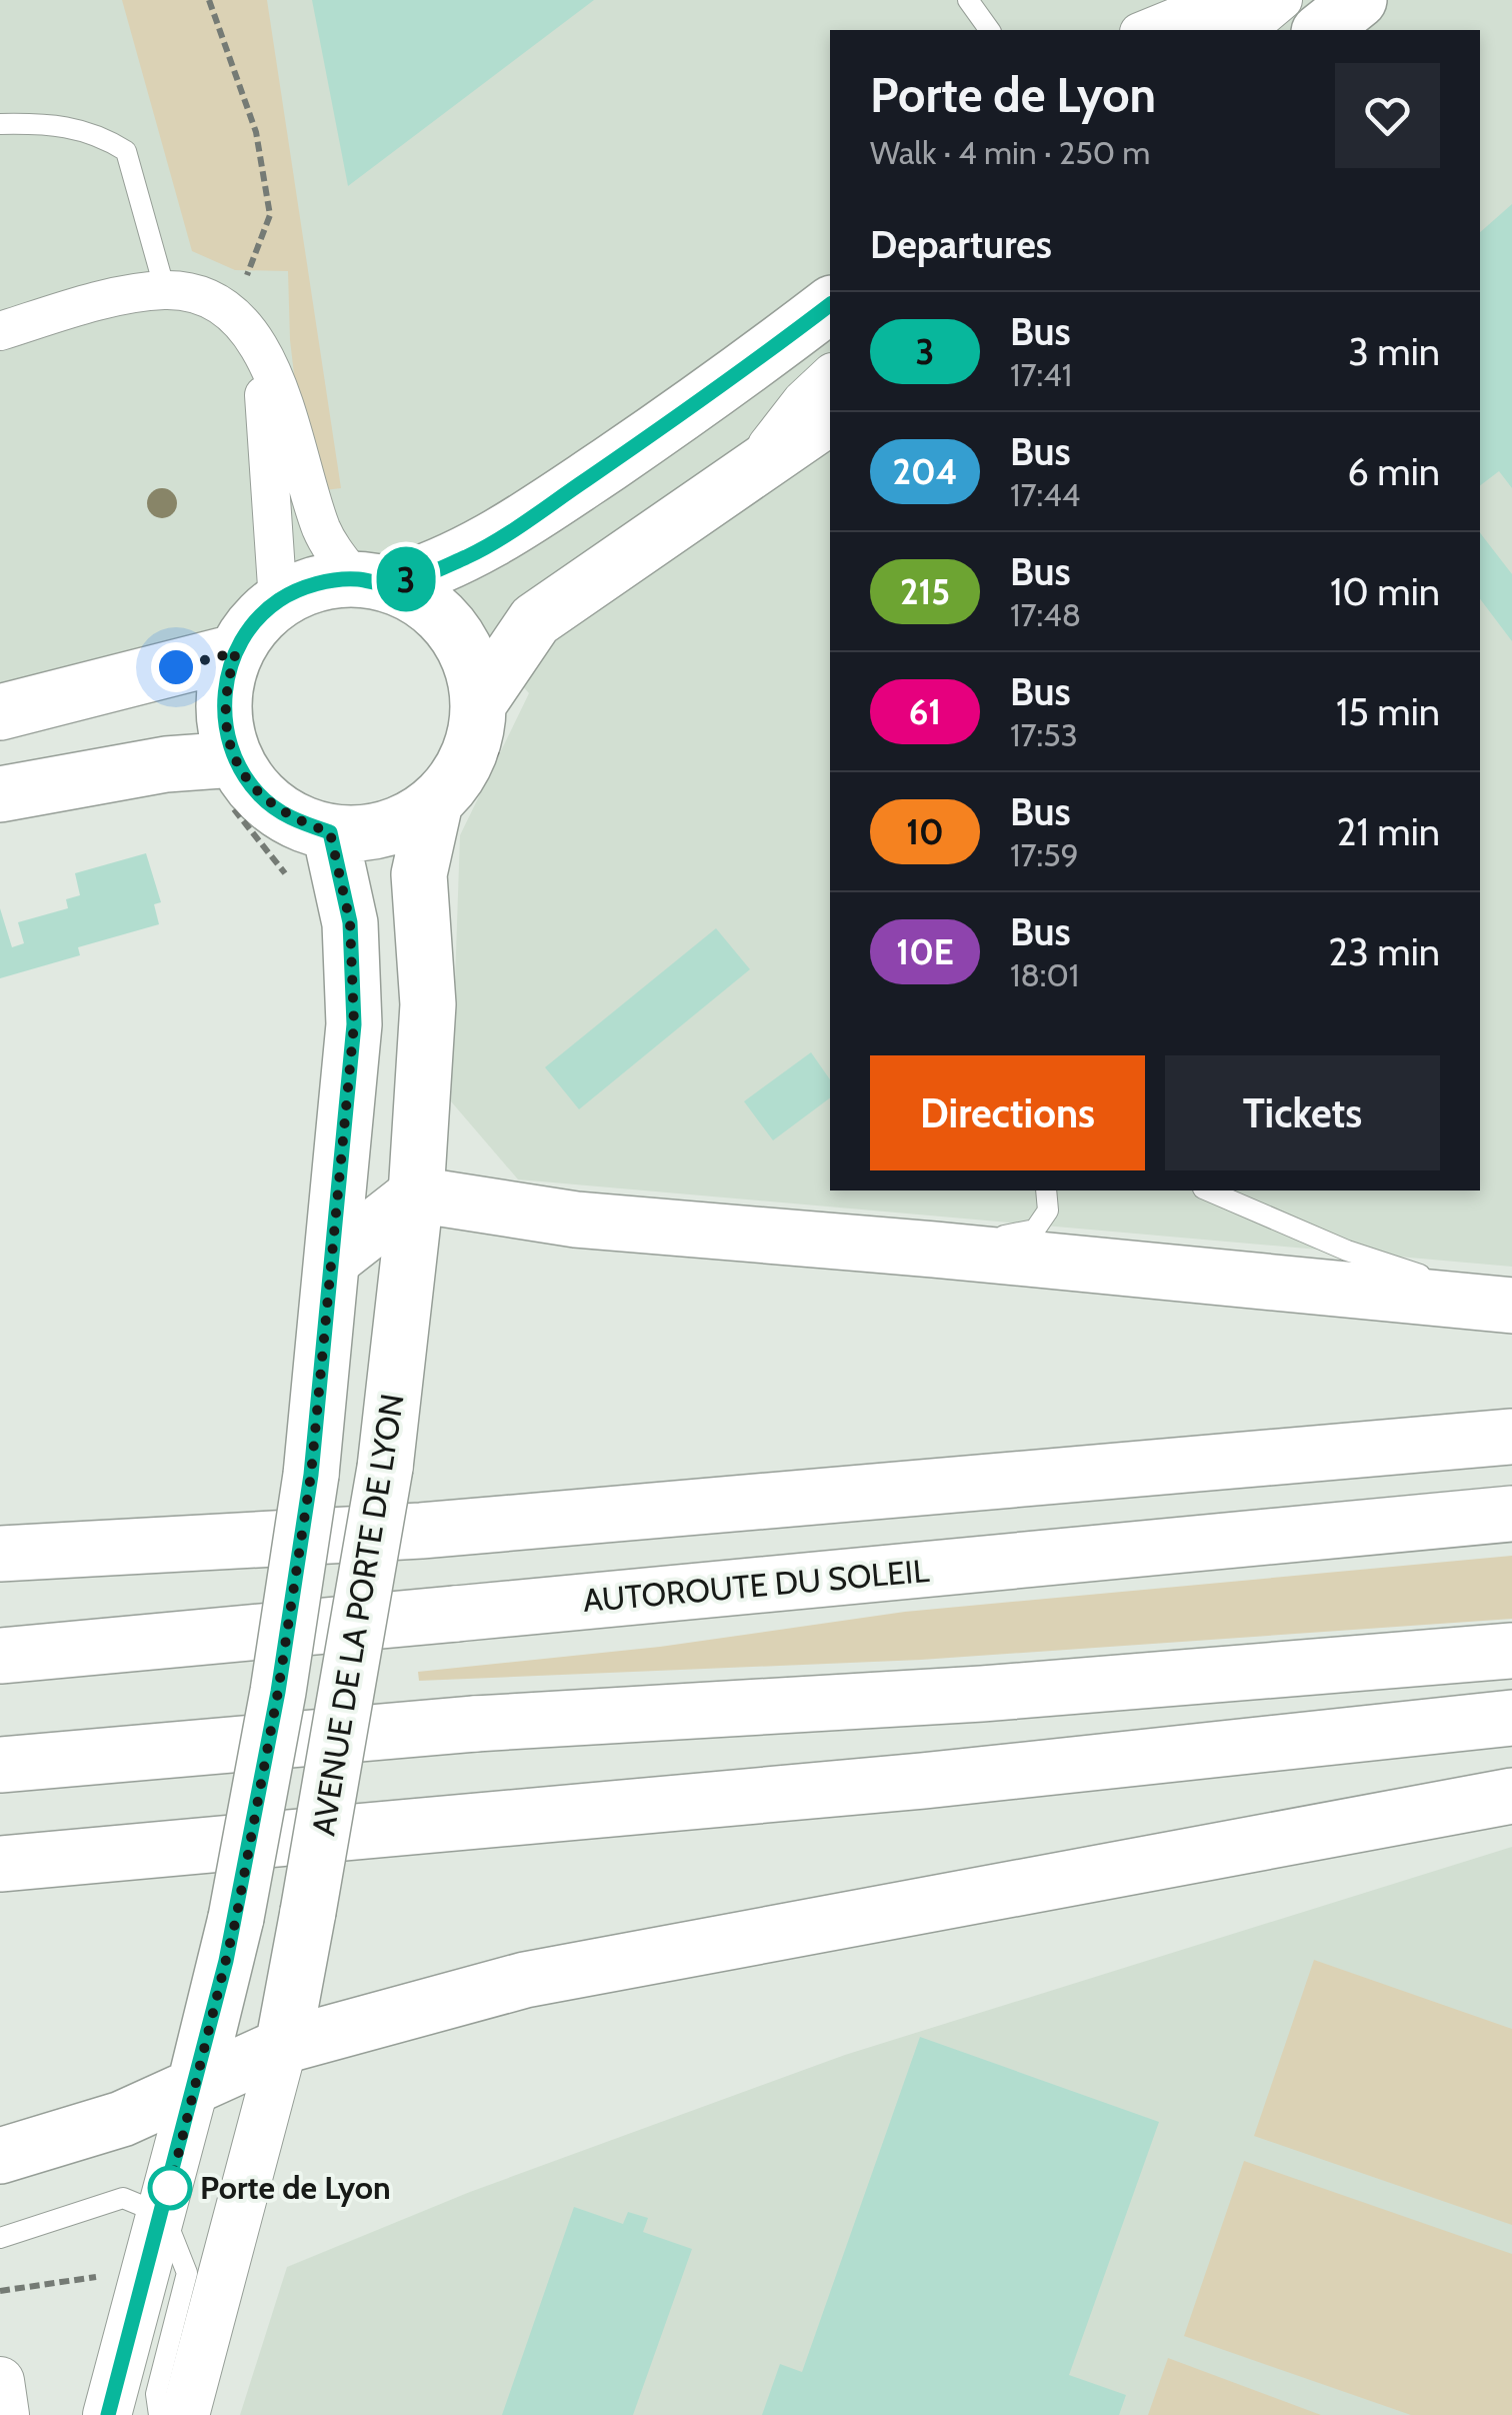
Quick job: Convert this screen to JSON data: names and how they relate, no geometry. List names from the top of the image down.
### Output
{
  "streets": {
    "main road": ["AUTOROUTE DU SOLEIL", "AVENUE DE LA PORTE DE LYON"]
  },
  "places": ["Porte de Lyon"],
  "lines": ["bus line 3"],
  "page": {
    "on_map": "3",
    "heading": [
      ["Porte de Lyon", "Walk · 4 min · 250 m"],
      "Departures"
    ],
    "list": [
      {
        "mark": "3",
        "name": "Bus",
        "note": "17:41",
        "value": "3 min"
      },
      {
        "mark": "204",
        "name": "Bus",
        "note": "17:44",
        "value": "6 min"
      },
      {
        "mark": "215",
        "name": "Bus",
        "note": "17:48",
        "value": "10 min"
      },
      {
        "mark": "61",
        "name": "Bus",
        "note": "17:53",
        "value": "15 min"
      },
      {
        "mark": "10",
        "name": "Bus",
        "note": "17:59",
        "value": "21 min"
      },
      {
        "mark": "10E",
        "name": "Bus",
        "note": "18:01",
        "value": "23 min"
      }
    ],
    "buttons": ["Directions", "Tickets"]
  }
}
